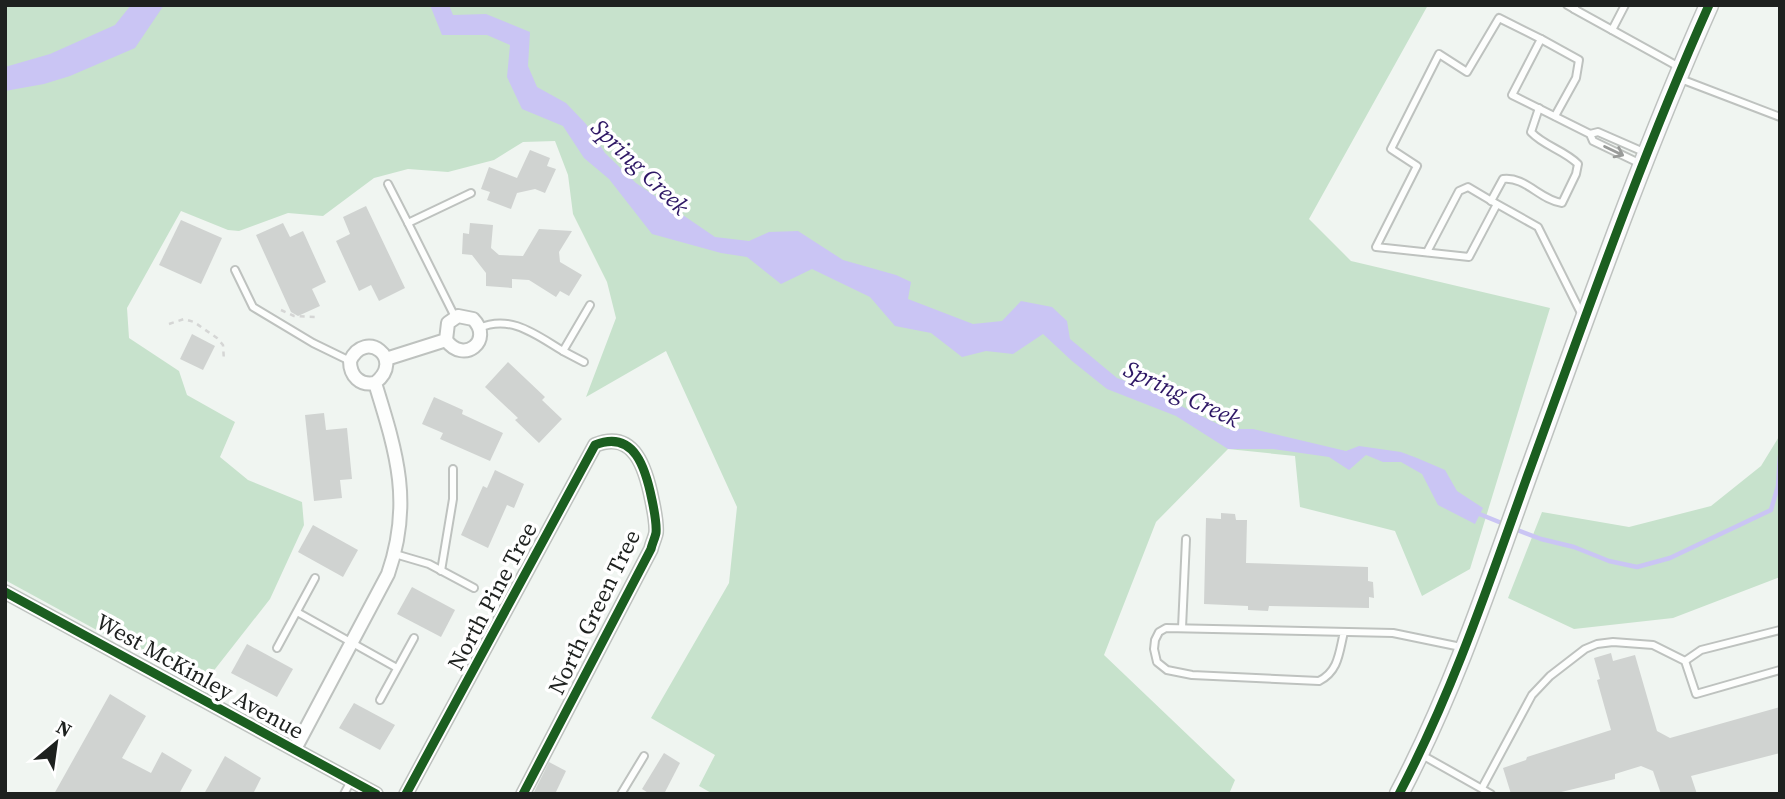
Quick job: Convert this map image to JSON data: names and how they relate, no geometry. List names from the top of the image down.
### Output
{
  "streets": {
    "street": ["North Pine Tree", "North Green Tree", "West McKinley Avenue"]
  },
  "crossings": [
    ["North Pine Tree", "North Green Tree"]
  ],
  "water": ["Spring Creek"],
  "north": "top right"
}
